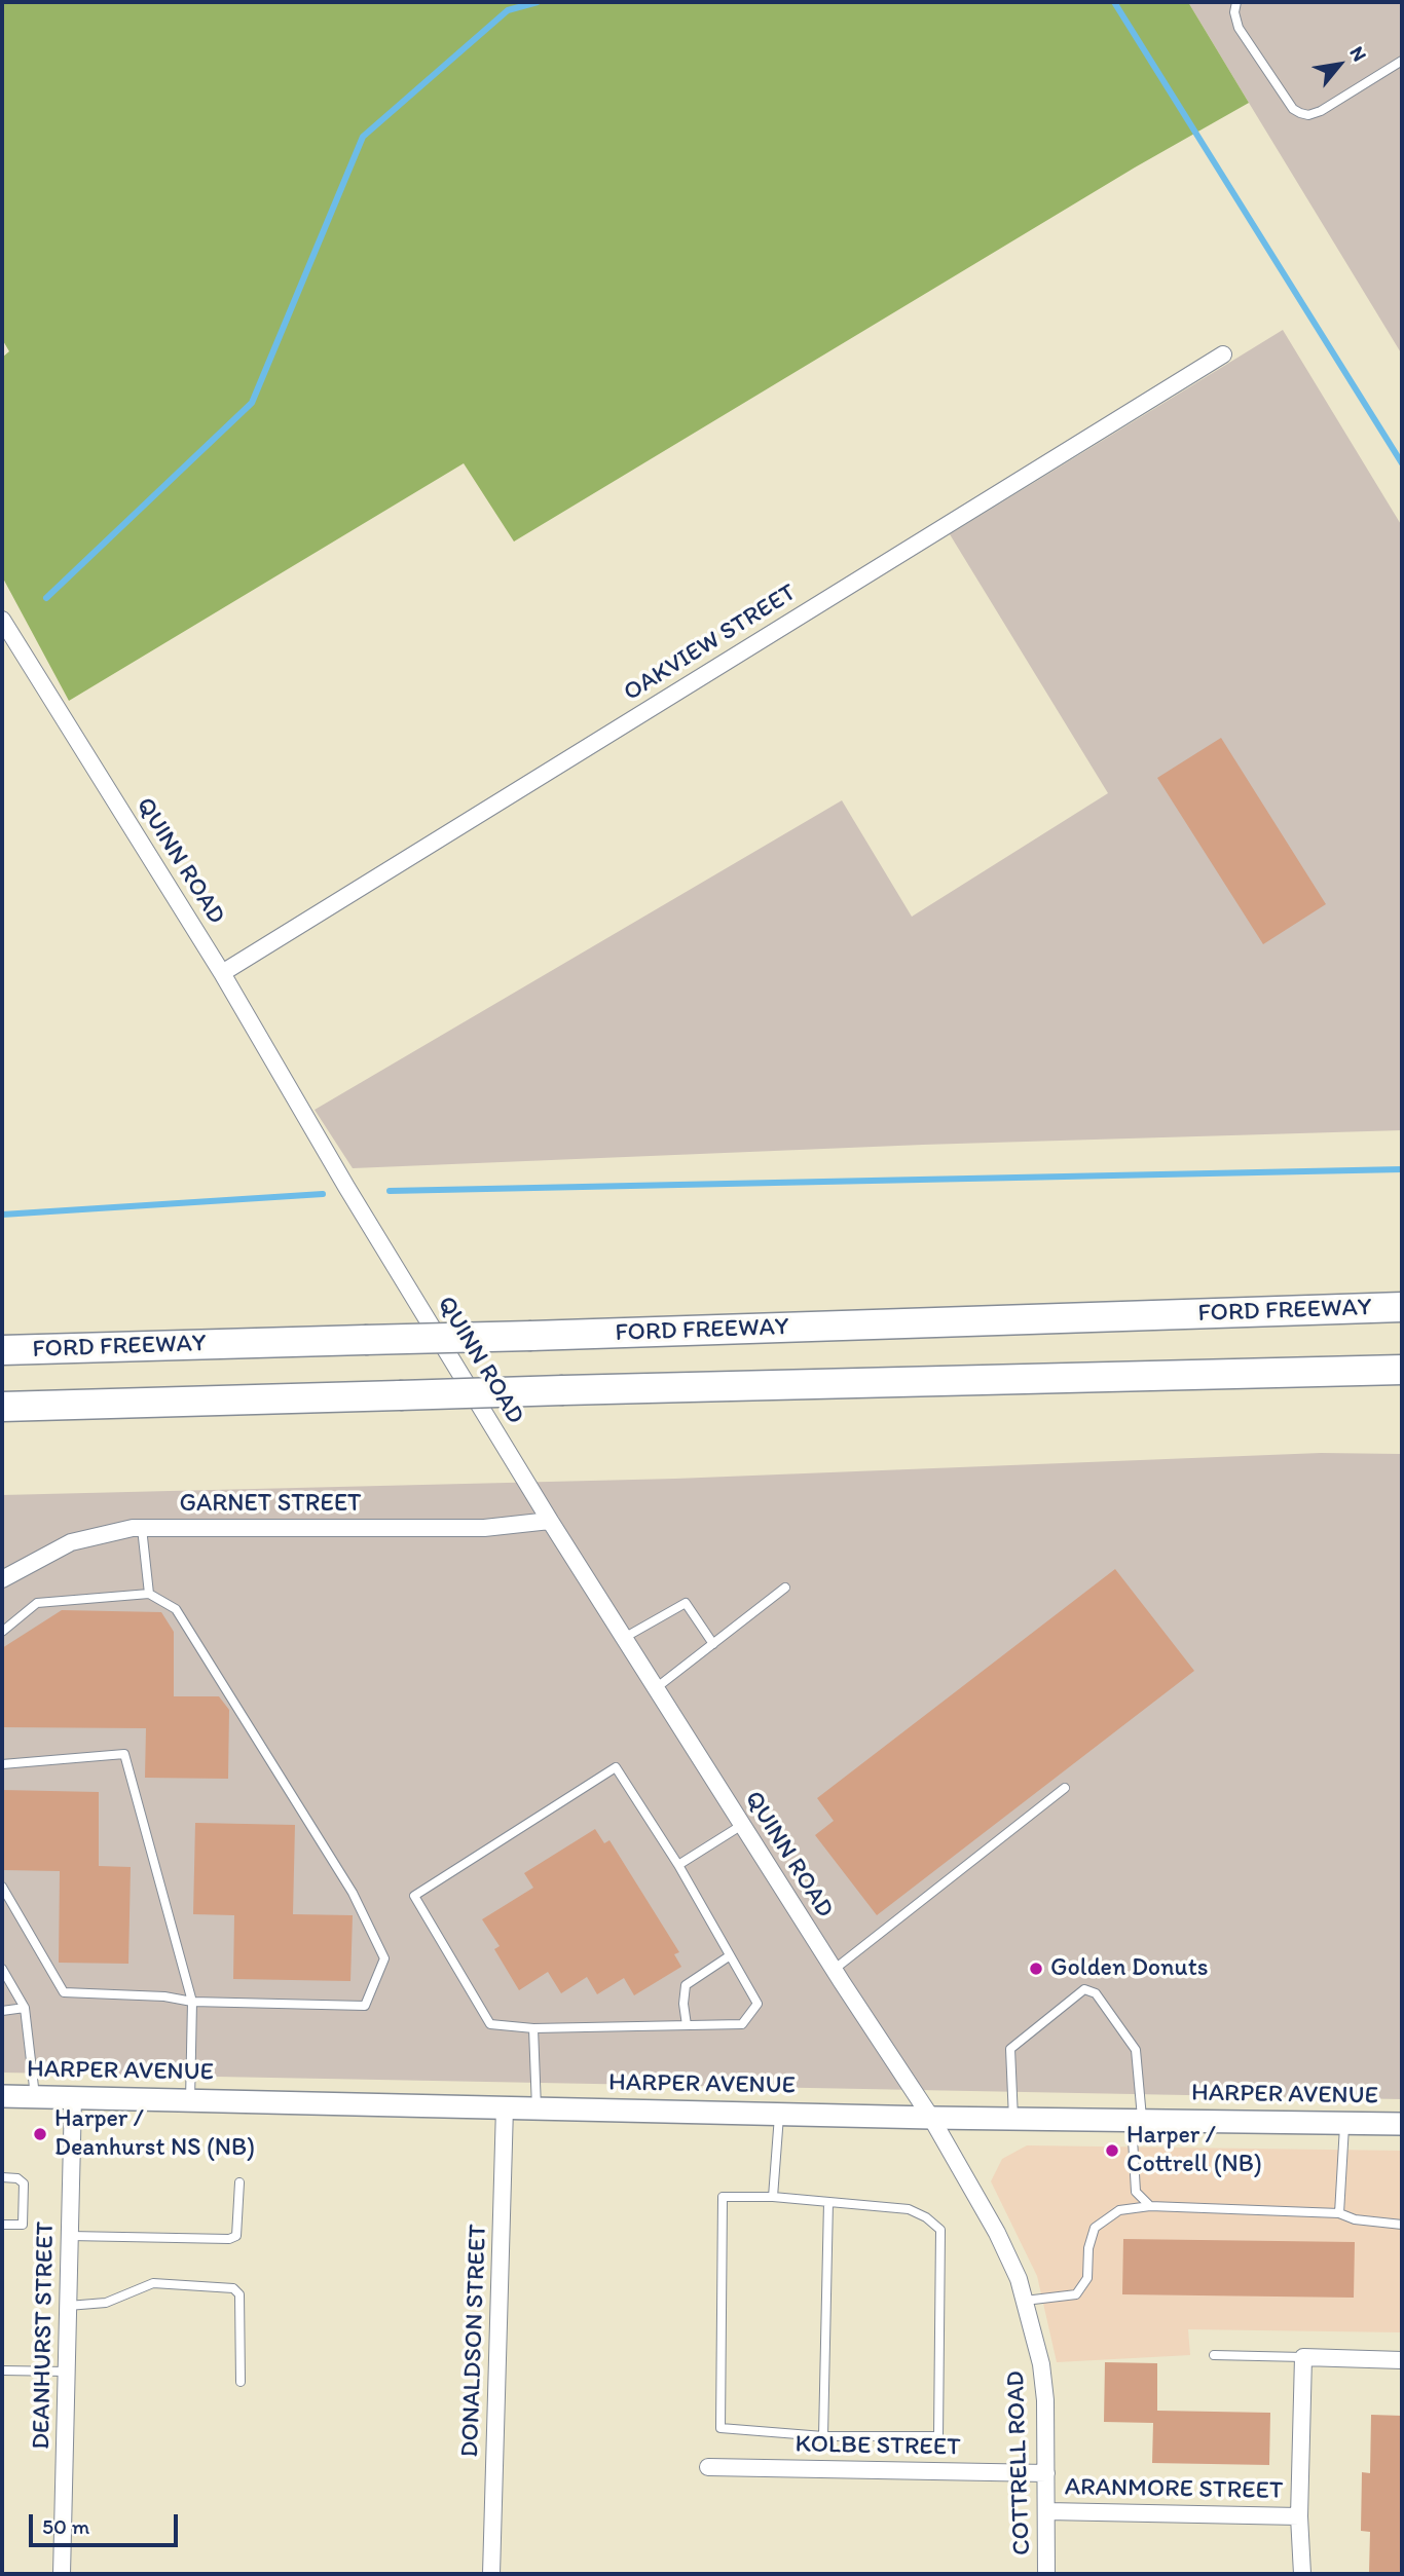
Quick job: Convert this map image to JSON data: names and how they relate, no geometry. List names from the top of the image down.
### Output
{
  "streets": {
    "highway": ["FORD FREEWAY"],
    "main road": ["HARPER AVENUE"],
    "street": [
      "OAKVIEW STREET",
      "QUINN ROAD",
      "GARNET STREET",
      "DEANHURST STREET",
      "DONALDSON STREET",
      "KOLBE STREET",
      "COTTRELL ROAD",
      "ARANMORE STREET"
    ]
  },
  "crossings": [
    ["OAKVIEW STREET", "QUINN ROAD"],
    ["QUINN ROAD", "GARNET STREET"],
    ["QUINN ROAD", "HARPER AVENUE"],
    ["QUINN ROAD", "COTTRELL ROAD"],
    ["HARPER AVENUE", "DEANHURST STREET"],
    ["HARPER AVENUE", "DONALDSON STREET"],
    ["HARPER AVENUE", "COTTRELL ROAD"],
    ["KOLBE STREET", "COTTRELL ROAD"],
    ["COTTRELL ROAD", "ARANMORE STREET"]
  ],
  "places": ["Golden Donuts", "Harper / Deanhurst NS (NB)", "Harper / Cottrell (NB)"],
  "scale_bar": "50 m",
  "north": "top right"
}
